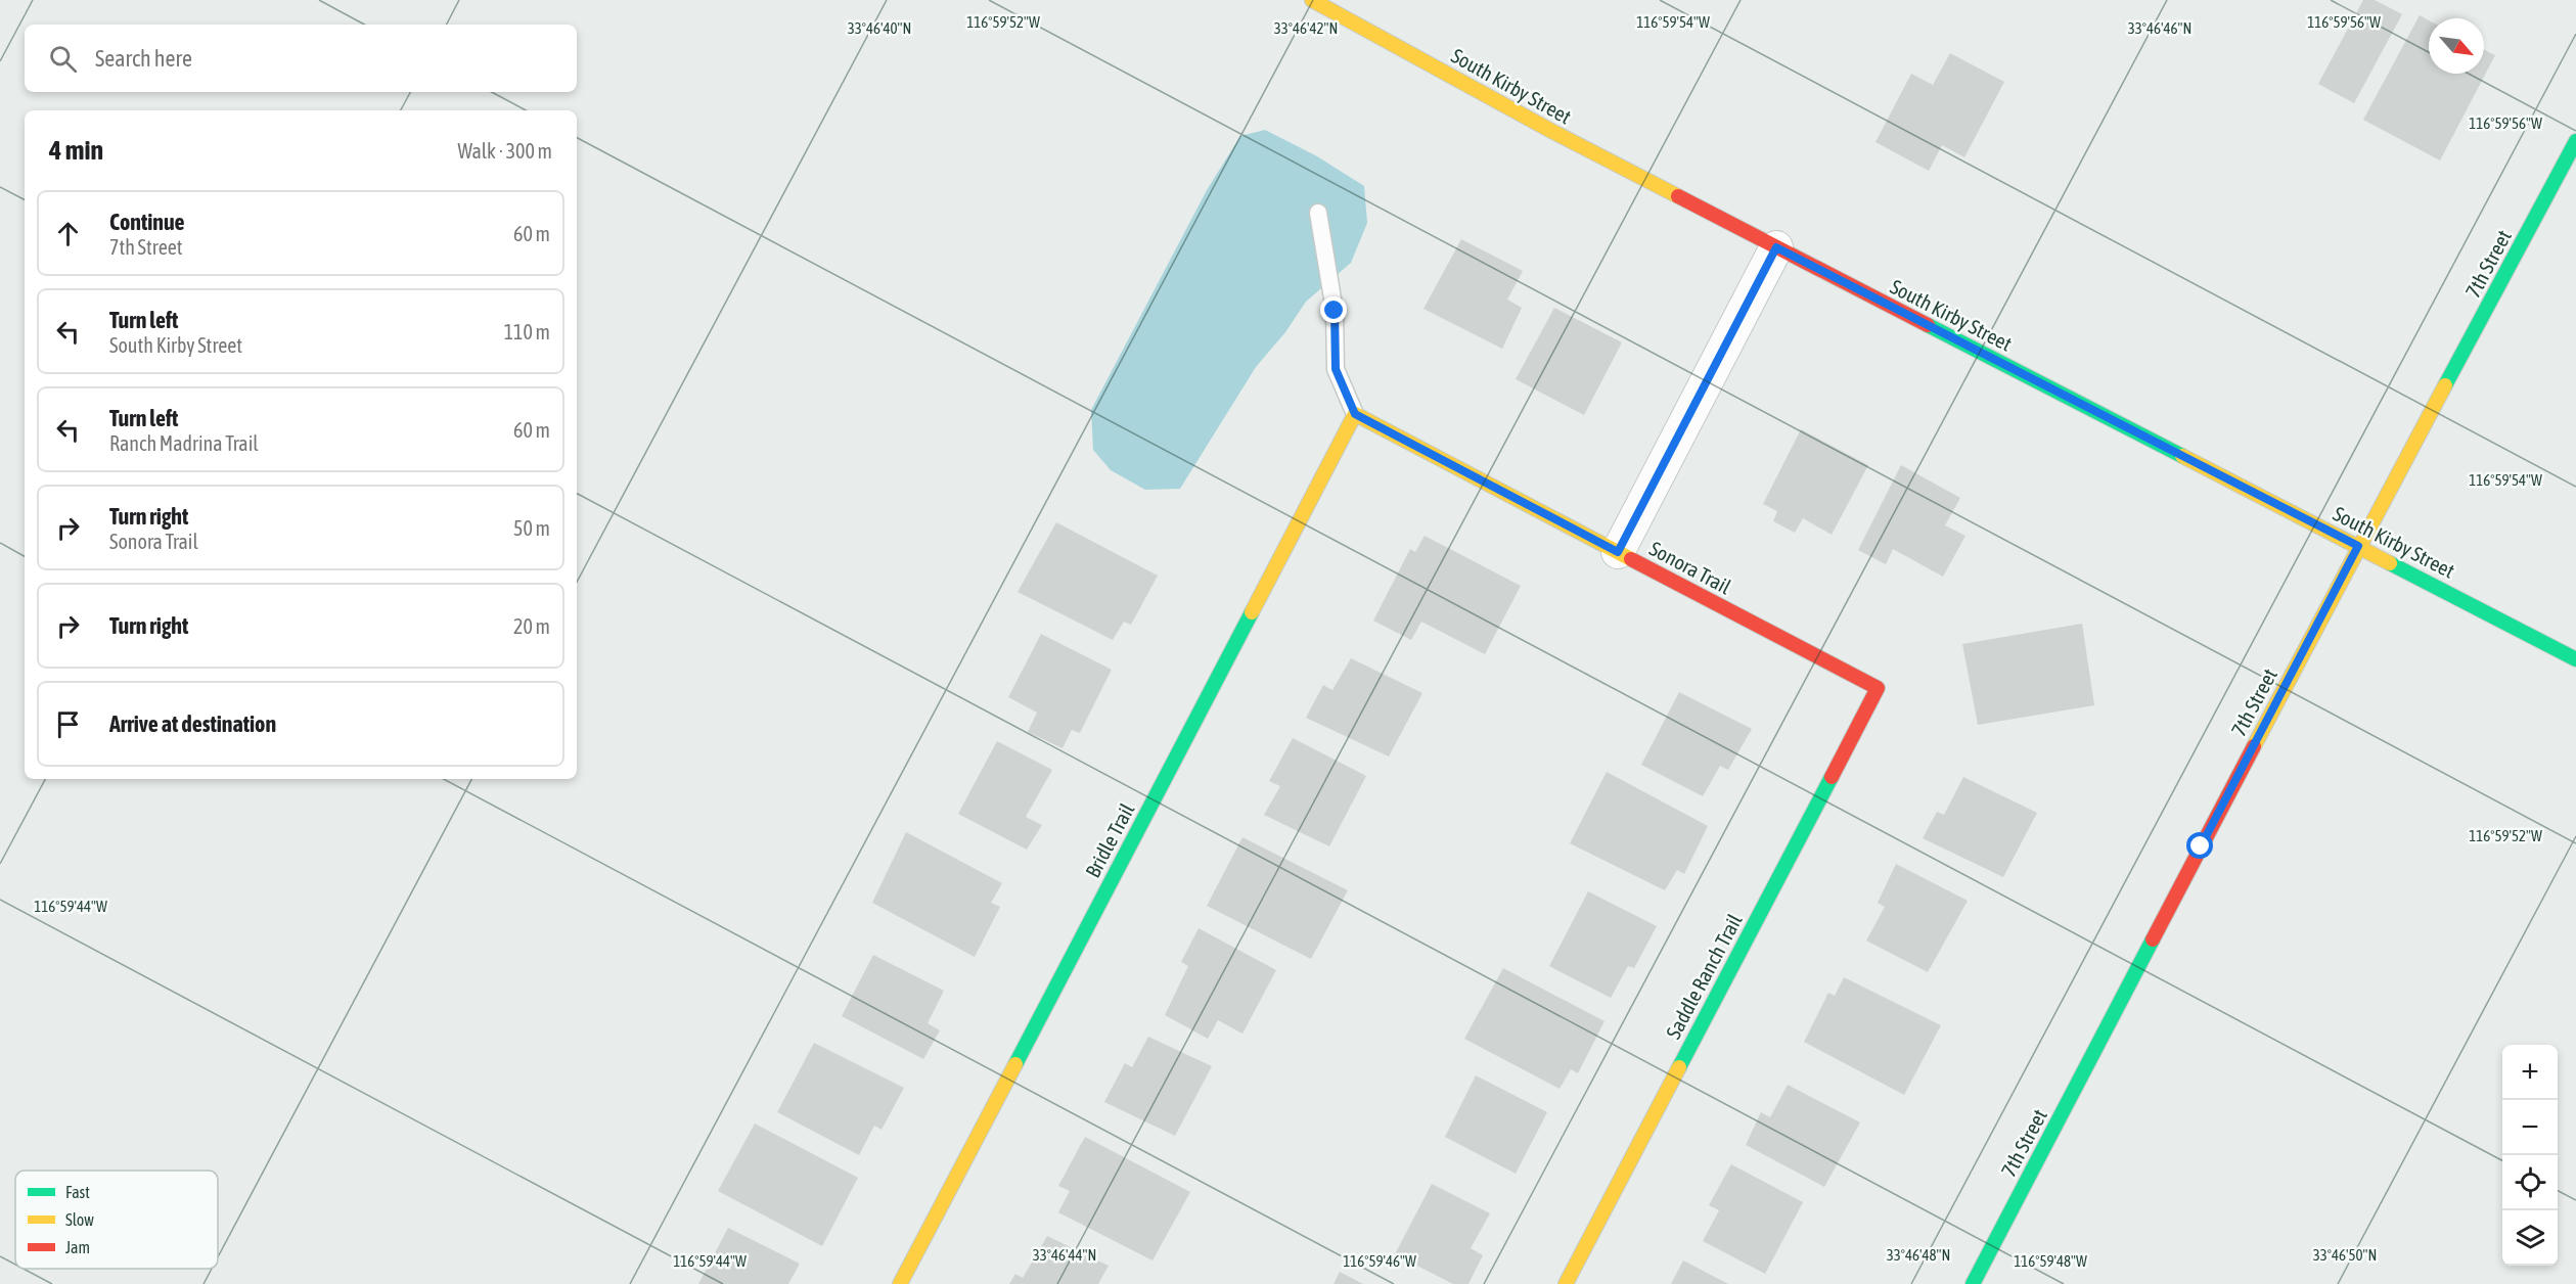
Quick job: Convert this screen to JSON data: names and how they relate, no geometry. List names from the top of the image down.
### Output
{
  "streets": {
    "street": [
      "South Kirby Street",
      "7th Street",
      "Sonora Trail",
      "Bridle Trail",
      "Saddle Ranch Trail"
    ]
  },
  "crossings": [
    ["South Kirby Street", "7th Street"],
    ["Sonora Trail", "Bridle Trail"],
    ["Sonora Trail", "Saddle Ranch Trail"]
  ],
  "legend": ["Fast", "Slow", "Jam"],
  "north": "bottom right",
  "page": {
    "search": "Search here",
    "heading": ["4 min", "Walk · 300 m"],
    "list": [
      ["Continue", "7th Street", "60 m"],
      ["Turn left", "South Kirby Street", "110 m"],
      ["Turn left", "Ranch Madrina Trail", "60 m"],
      ["Turn right", "Sonora Trail", "50 m"],
      ["Turn right", "20 m"],
      "Arrive at destination"
    ],
    "map_buttons": ["+", "−"]
  },
  "coordinates": [
    "116°59'54\"W",
    "116°59'56\"W",
    "116°59'52\"W",
    "33°46'40\"N",
    "33°46'42\"N",
    "33°46'46\"N",
    "116°59'44\"W",
    "33°46'44\"N",
    "33°46'48\"N",
    "33°46'50\"N",
    "116°59'46\"W",
    "116°59'48\"W"
  ]
}
